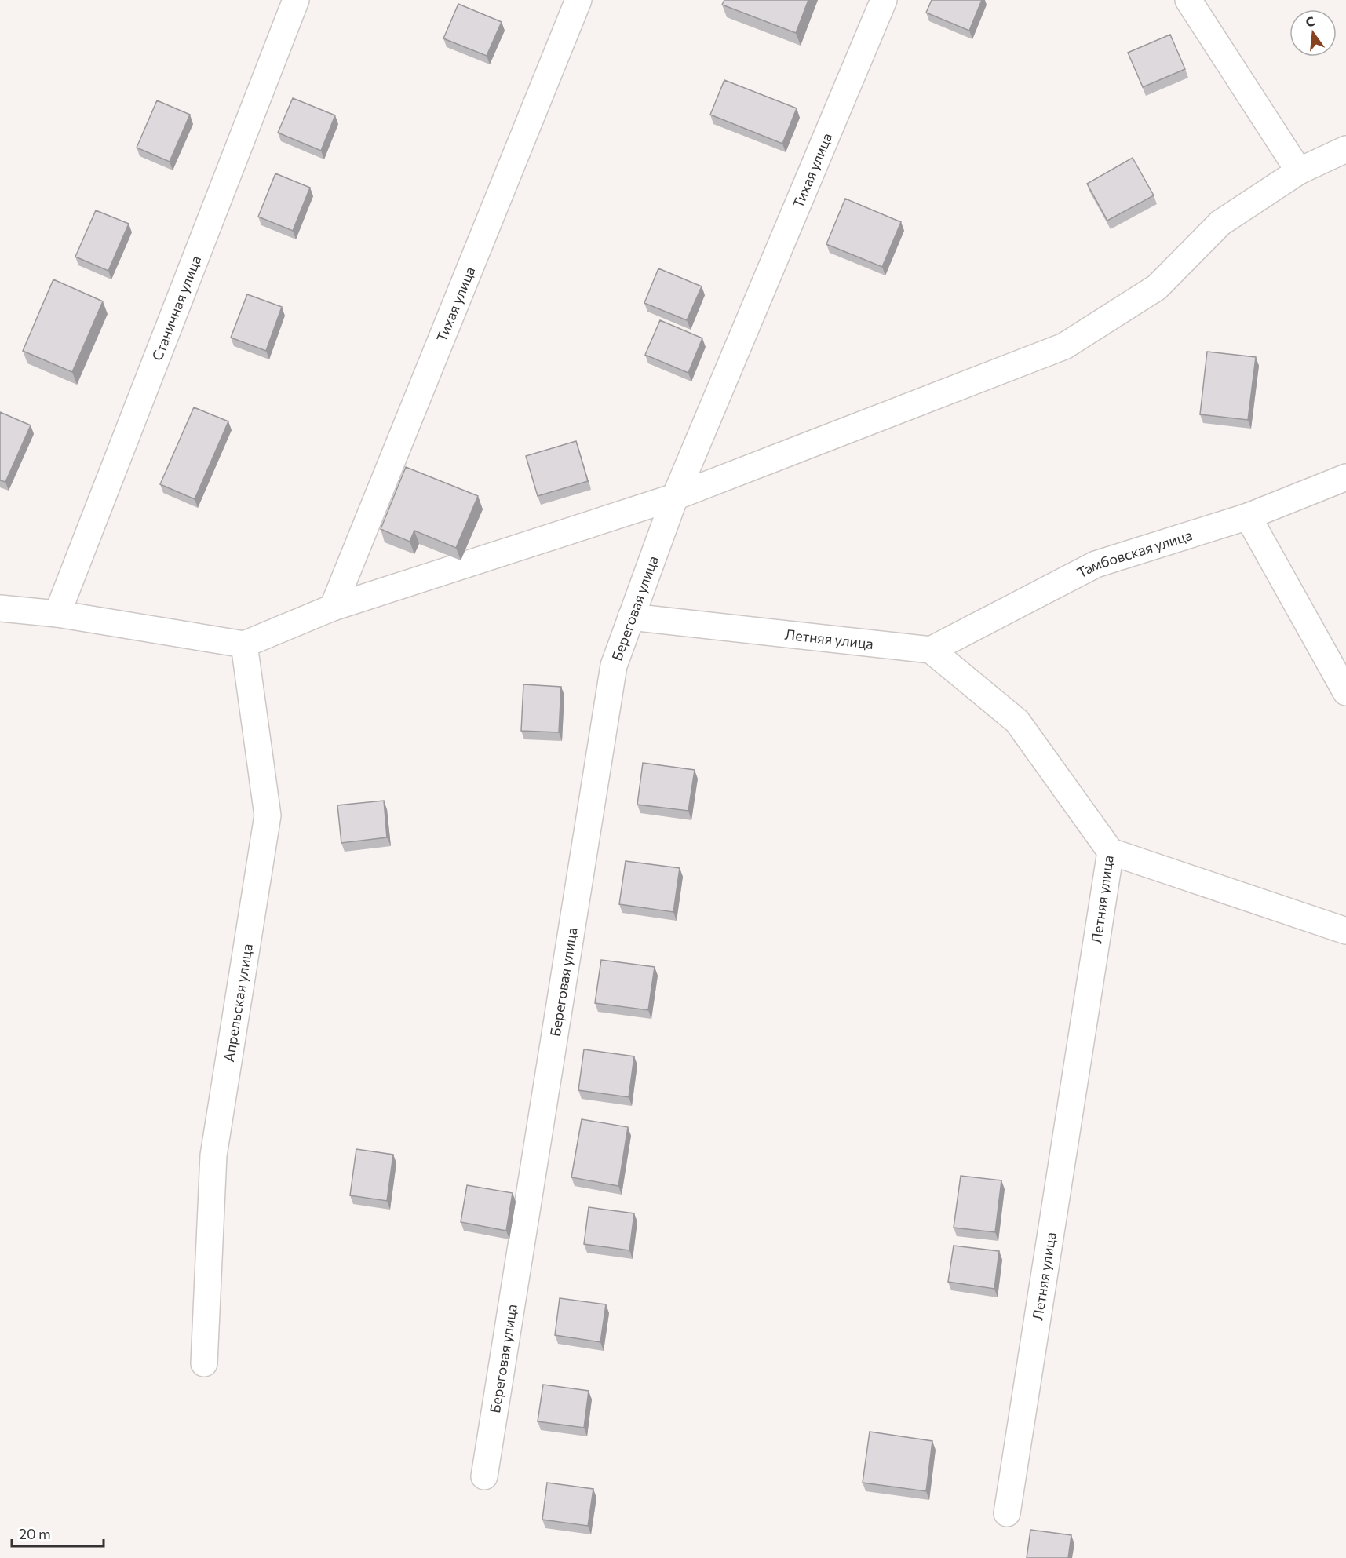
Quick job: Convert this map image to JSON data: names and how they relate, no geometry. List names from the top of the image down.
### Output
{
  "streets": {
    "street": [
      "Тихая улица",
      "Станичная улица",
      "Тамбовская улица",
      "Береговая улица",
      "Летняя улица",
      "Апрельская улица"
    ]
  },
  "crossings": [
    ["Тихая улица", "Береговая улица"],
    ["Тамбовская улица", "Летняя улица"],
    ["Береговая улица", "Летняя улица"]
  ],
  "scale_bar": "20 m",
  "north": "top"
}
